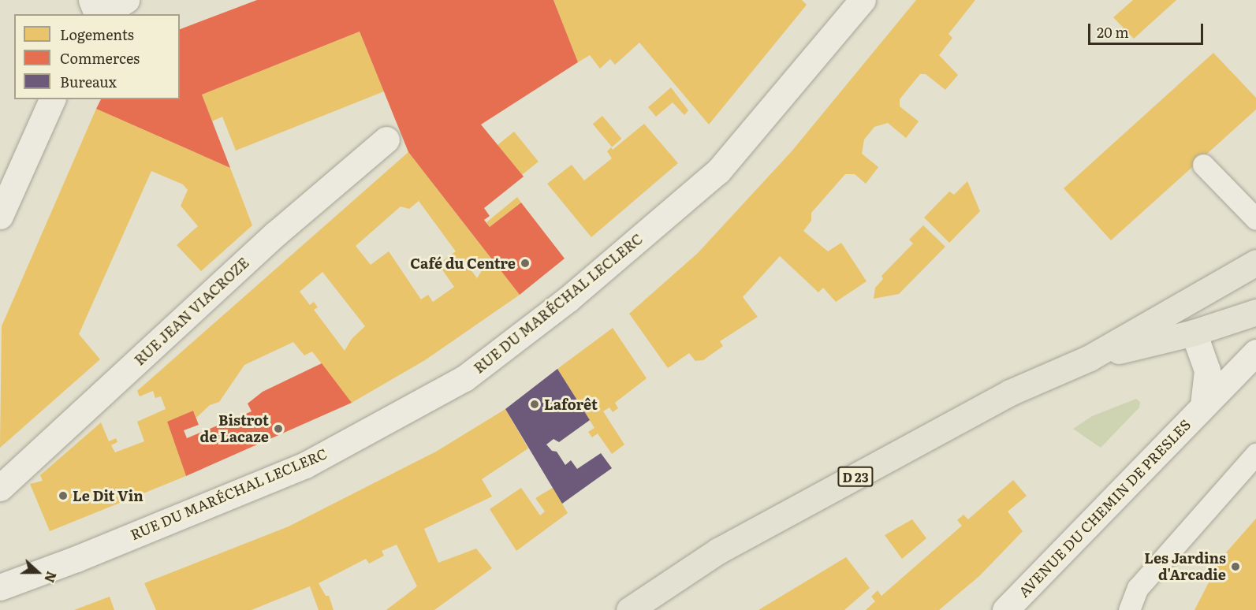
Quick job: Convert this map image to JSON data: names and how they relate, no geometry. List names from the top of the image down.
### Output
{
  "streets": {
    "main road": ["D 23"],
    "street": ["RUE DU MARÉCHAL LECLERC", "RUE JEAN VIACROZE", "AVENUE DU CHEMIN DE PRESLES"]
  },
  "places": [
    "Café du Centre",
    "Laforêt",
    "Bistrot de Lacaze",
    "Le Dit Vin",
    "Les Jardins d'Arcadie"
  ],
  "legend": ["Logements", "Commerces", "Bureaux"],
  "scale_bar": "20 m",
  "north": "right"
}
